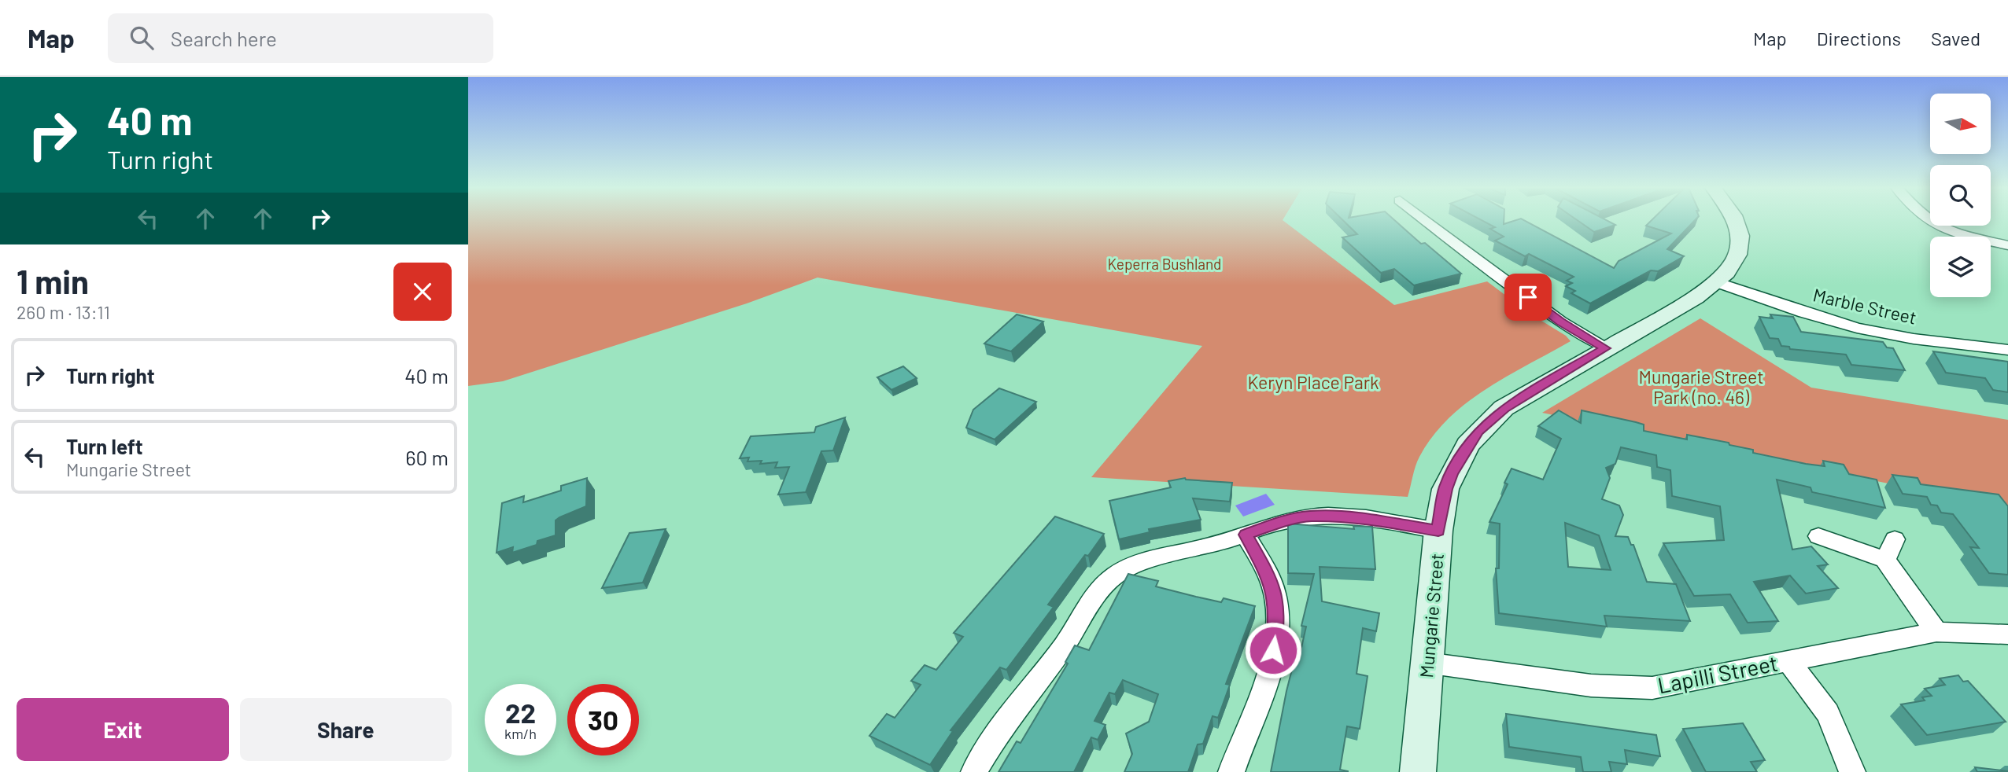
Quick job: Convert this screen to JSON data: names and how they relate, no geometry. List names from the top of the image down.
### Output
{
  "streets": {
    "street": ["Marble Street", "Mungarie Street", "Lapilli Street"]
  },
  "crossings": [
    ["Marble Street", "Mungarie Street"],
    ["Mungarie Street", "Lapilli Street"]
  ],
  "parks": ["Keperra Bushland", "Mungarie Street Park (no. 46)", "Keryn Place Park"],
  "north": "right",
  "page": {
    "header": "Map",
    "search": "Search here",
    "nav": ["Map", "Directions", "Saved"],
    "turn": ["40 m", "Turn right"],
    "heading": ["1 min", "260 m · 13:11"],
    "list": [
      {
        "name": "Turn right",
        "value": "40 m"
      },
      {
        "name": "Turn left",
        "note": "Mungarie Street",
        "value": "60 m"
      }
    ],
    "speed": "22 km/h",
    "limit": "30",
    "buttons": ["Exit", "Share"]
  }
}
